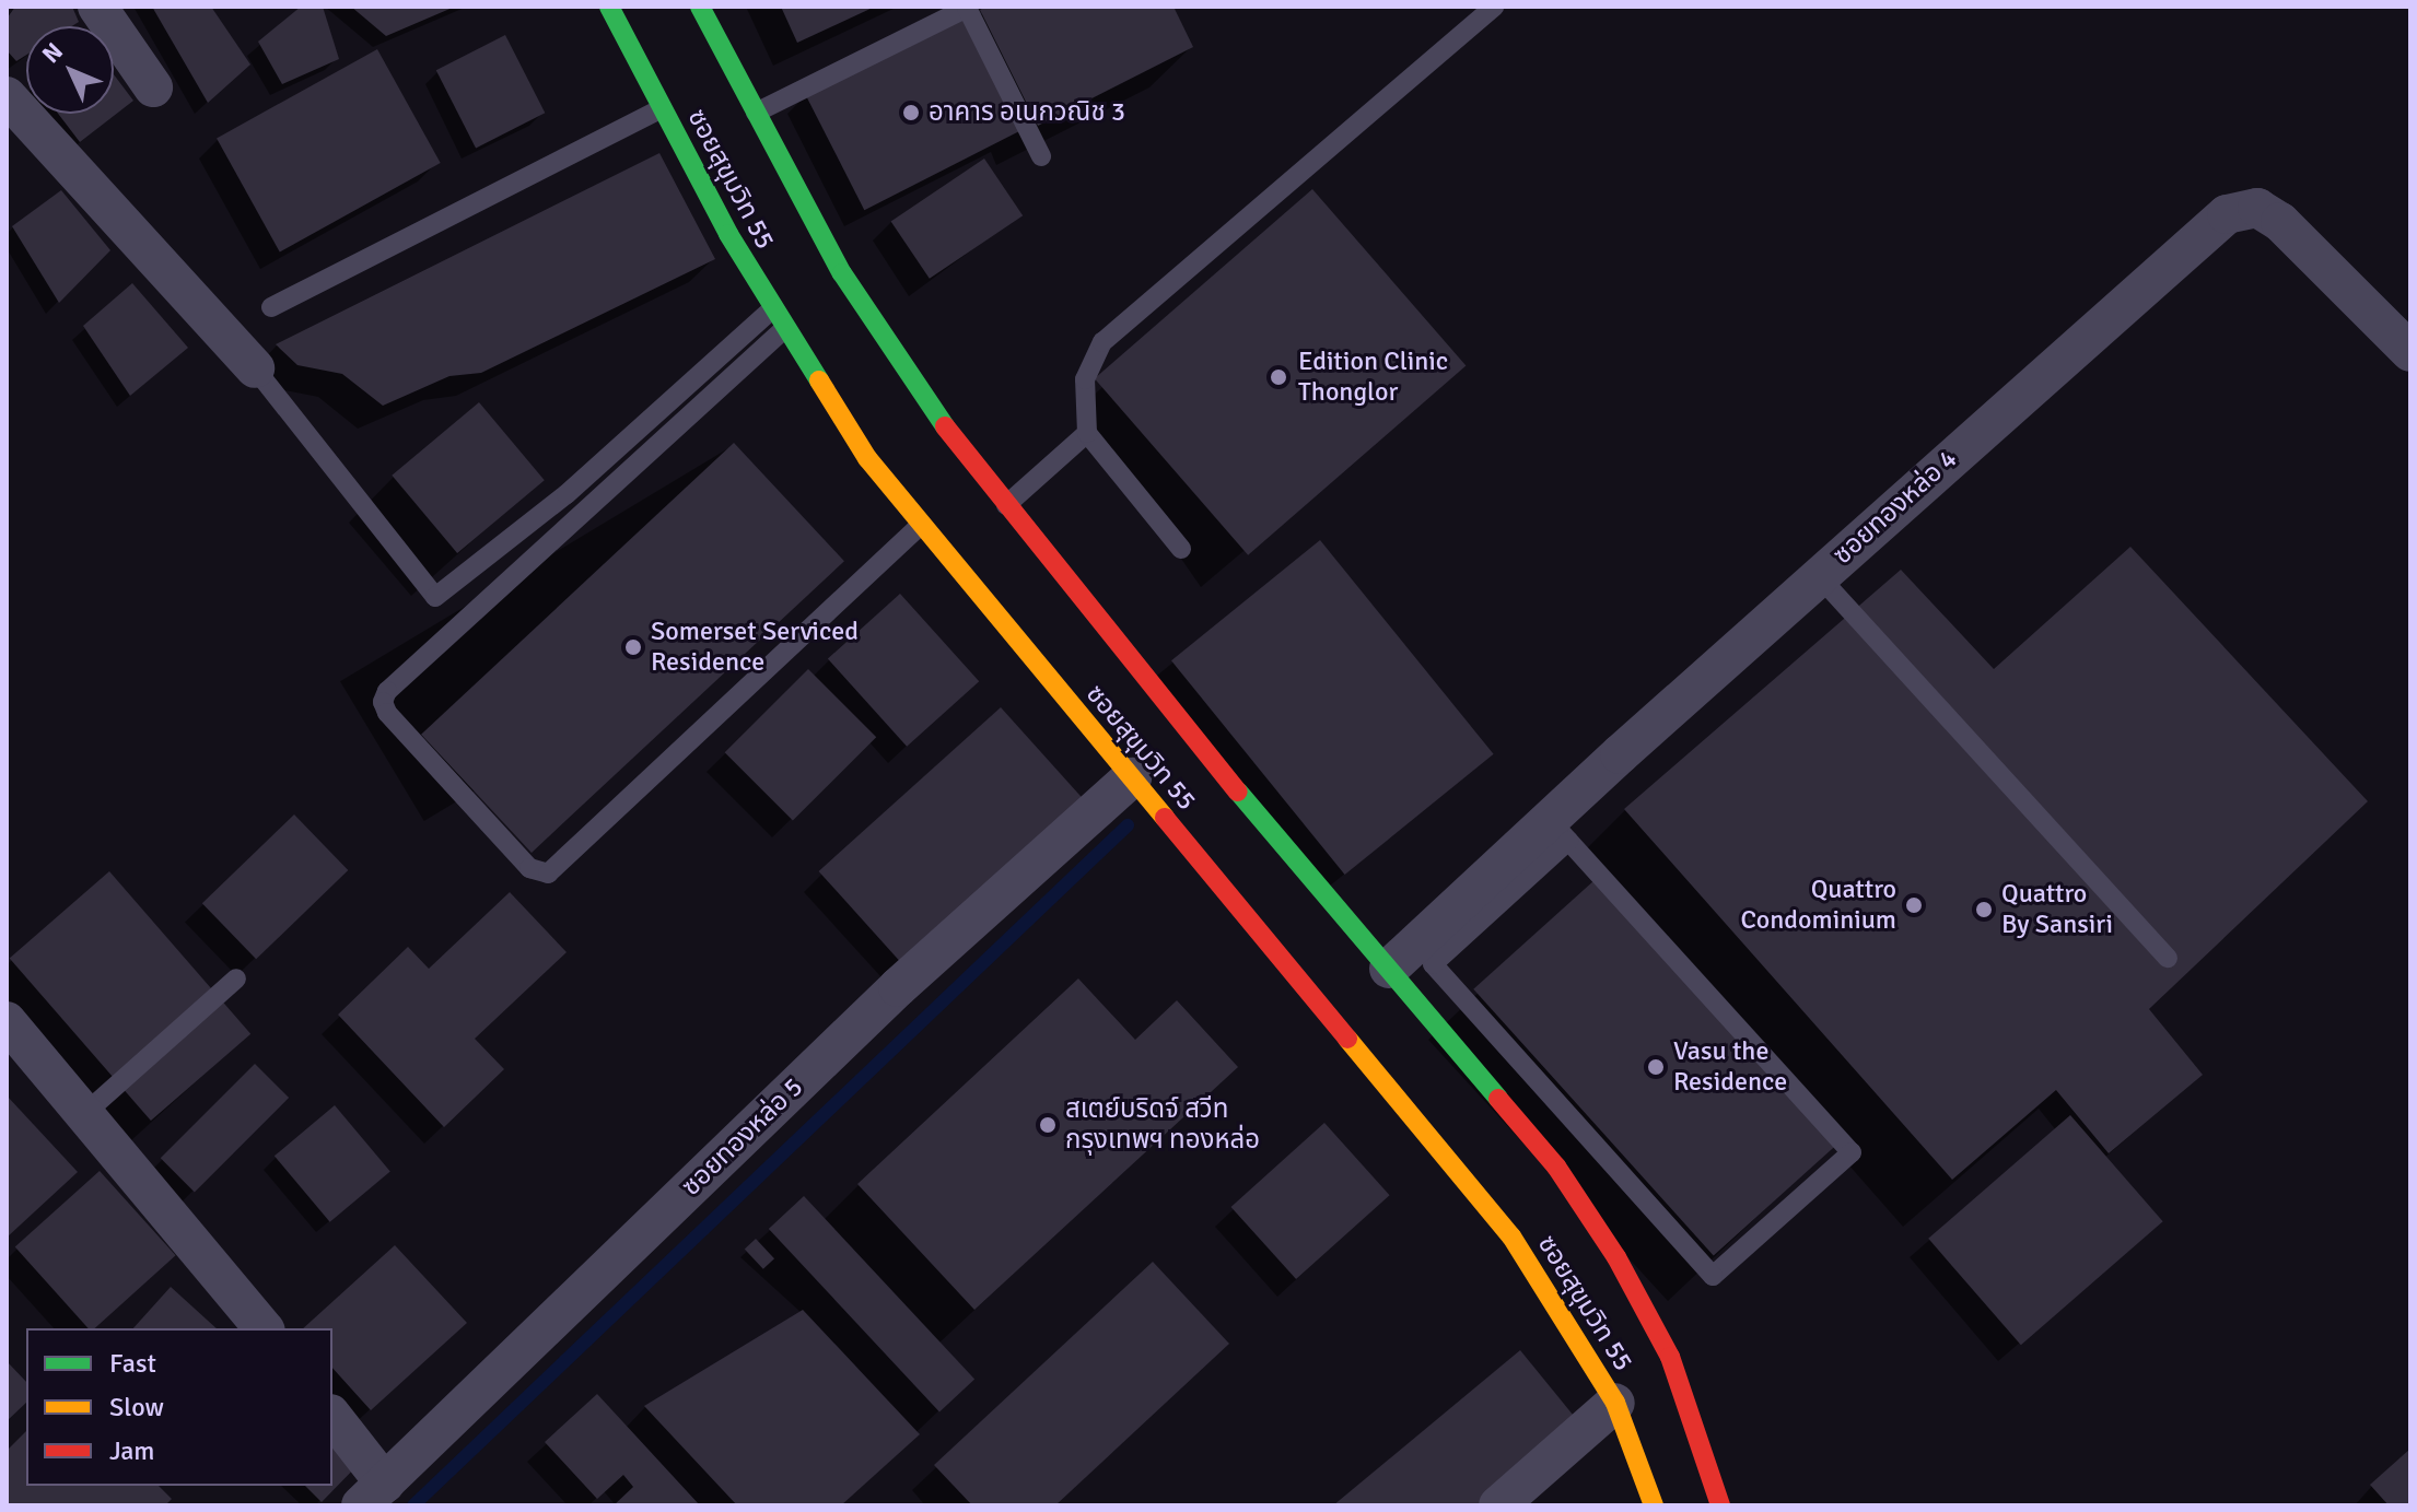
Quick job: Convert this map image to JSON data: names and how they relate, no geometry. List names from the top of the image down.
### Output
{
  "streets": {
    "main road": ["ซอยสุขุมวิท 55"],
    "street": ["ซอยทองหล่อ 4", "ซอยทองหล่อ 5"]
  },
  "crossings": [
    ["ซอยสุขุมวิท 55", "ซอยทองหล่อ 4"],
    ["ซอยสุขุมวิท 55", "ซอยทองหล่อ 5"]
  ],
  "places": [
    "อาคาร อเนกวณิช 3",
    "Edition Clinic Thonglor",
    "Somerset Serviced Residence",
    "Quattro Condominium",
    "Quattro By Sansiri",
    "Vasu the Residence",
    "สเตย์บริดจ์ สวีท กรุงเทพฯ ทองหล่อ"
  ],
  "legend": ["Fast", "Slow", "Jam"],
  "north": "top left"
}
